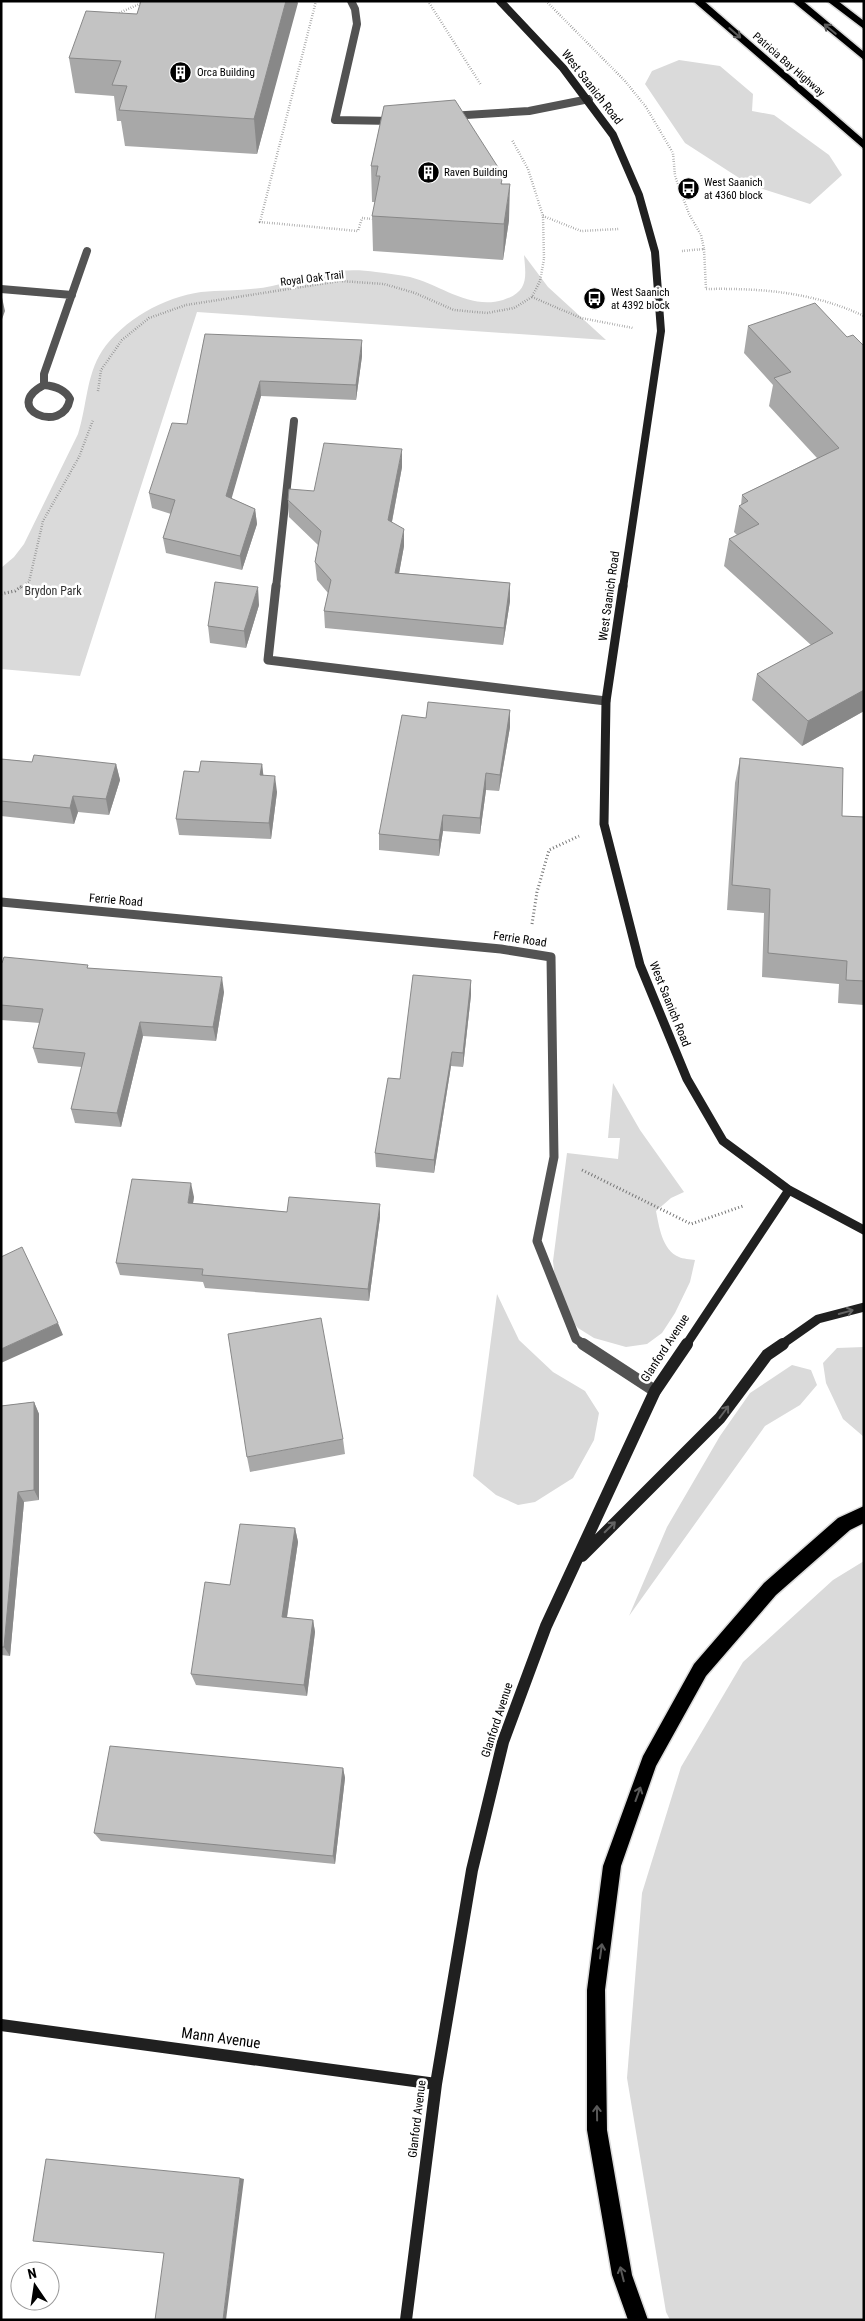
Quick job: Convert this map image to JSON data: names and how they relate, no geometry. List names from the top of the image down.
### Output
{
  "streets": {
    "highway": ["Patricia Bay Highway"],
    "main road": ["West Saanich Road", "Glanford Avenue", "Mann Avenue"],
    "street": ["Ferrie Road"],
    "path": ["Royal Oak Trail"]
  },
  "crossings": [
    ["West Saanich Road", "Glanford Avenue"],
    ["Ferrie Road", "Glanford Avenue"],
    ["Glanford Avenue", "Mann Avenue"]
  ],
  "parks": ["Brydon Park"],
  "places": {
    "building": ["Orca Building", "Raven Building"],
    "bus stop": ["West Saanich at 4360 block", "West Saanich at 4392 block"]
  },
  "north": "top"
}
